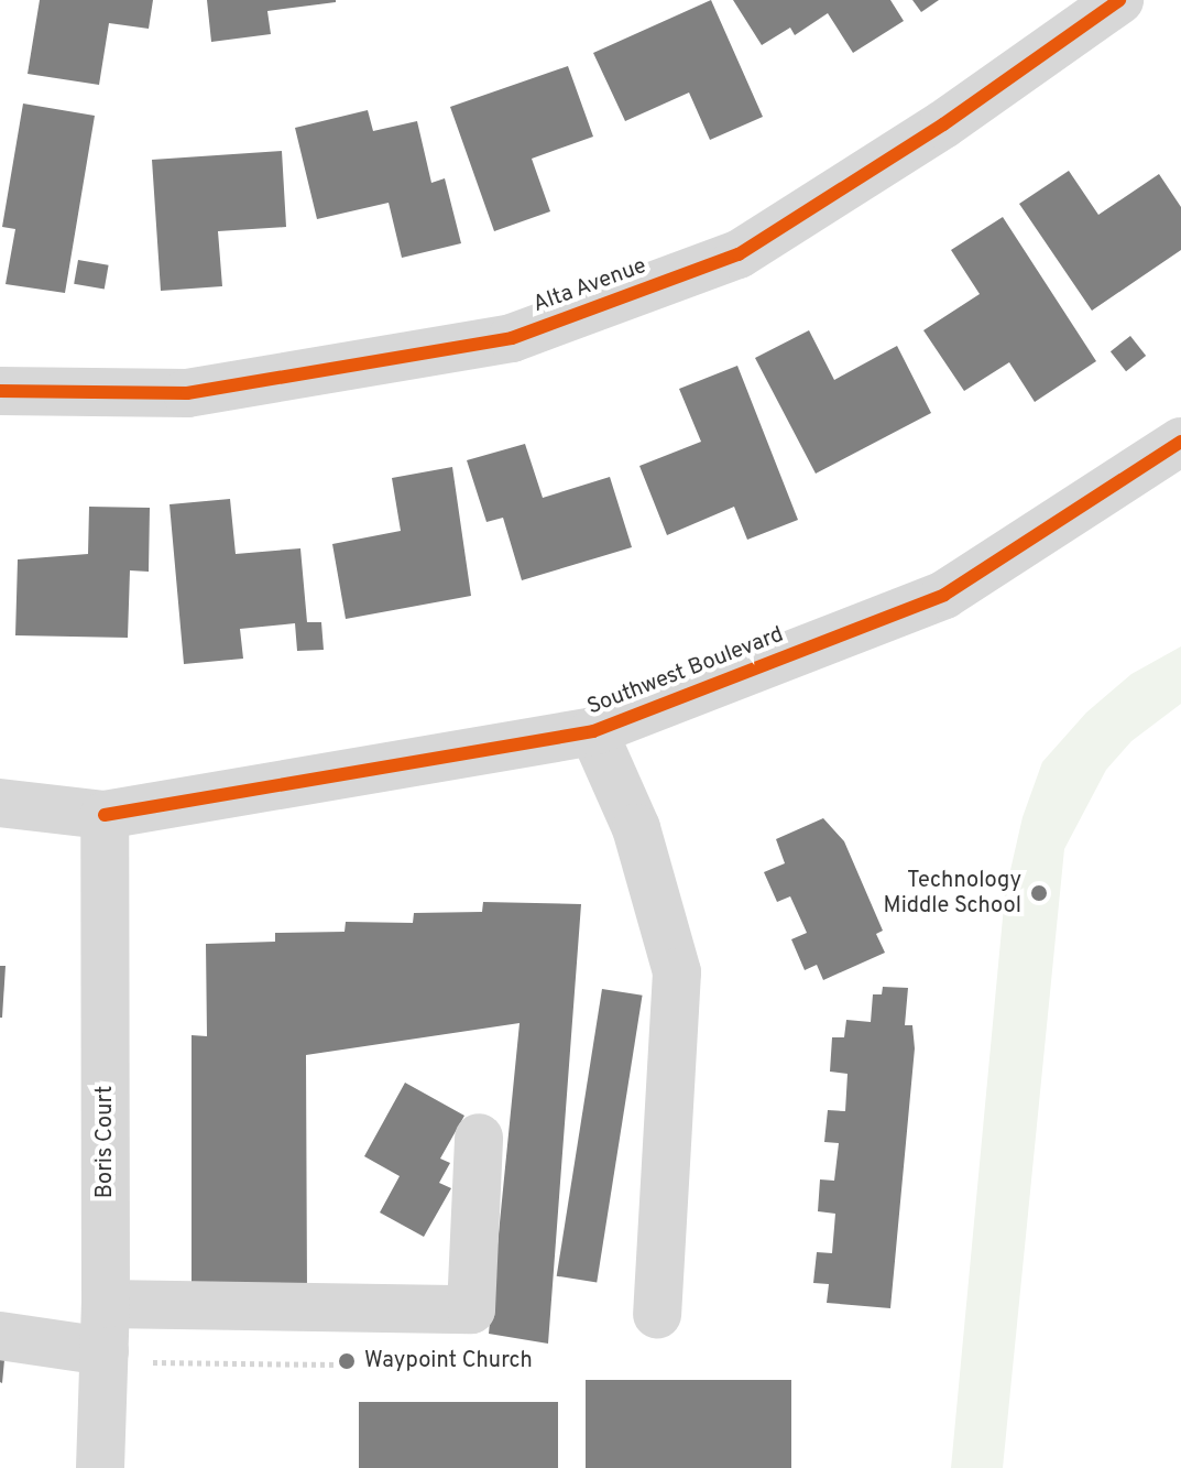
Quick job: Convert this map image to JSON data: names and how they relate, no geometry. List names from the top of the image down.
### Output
{
  "streets": {
    "street": ["Alta Avenue", "Southwest Boulevard", "Boris Court"]
  },
  "crossings": [
    ["Southwest Boulevard", "Boris Court"]
  ],
  "places": ["Technology Middle School", "Waypoint Church"]
}
